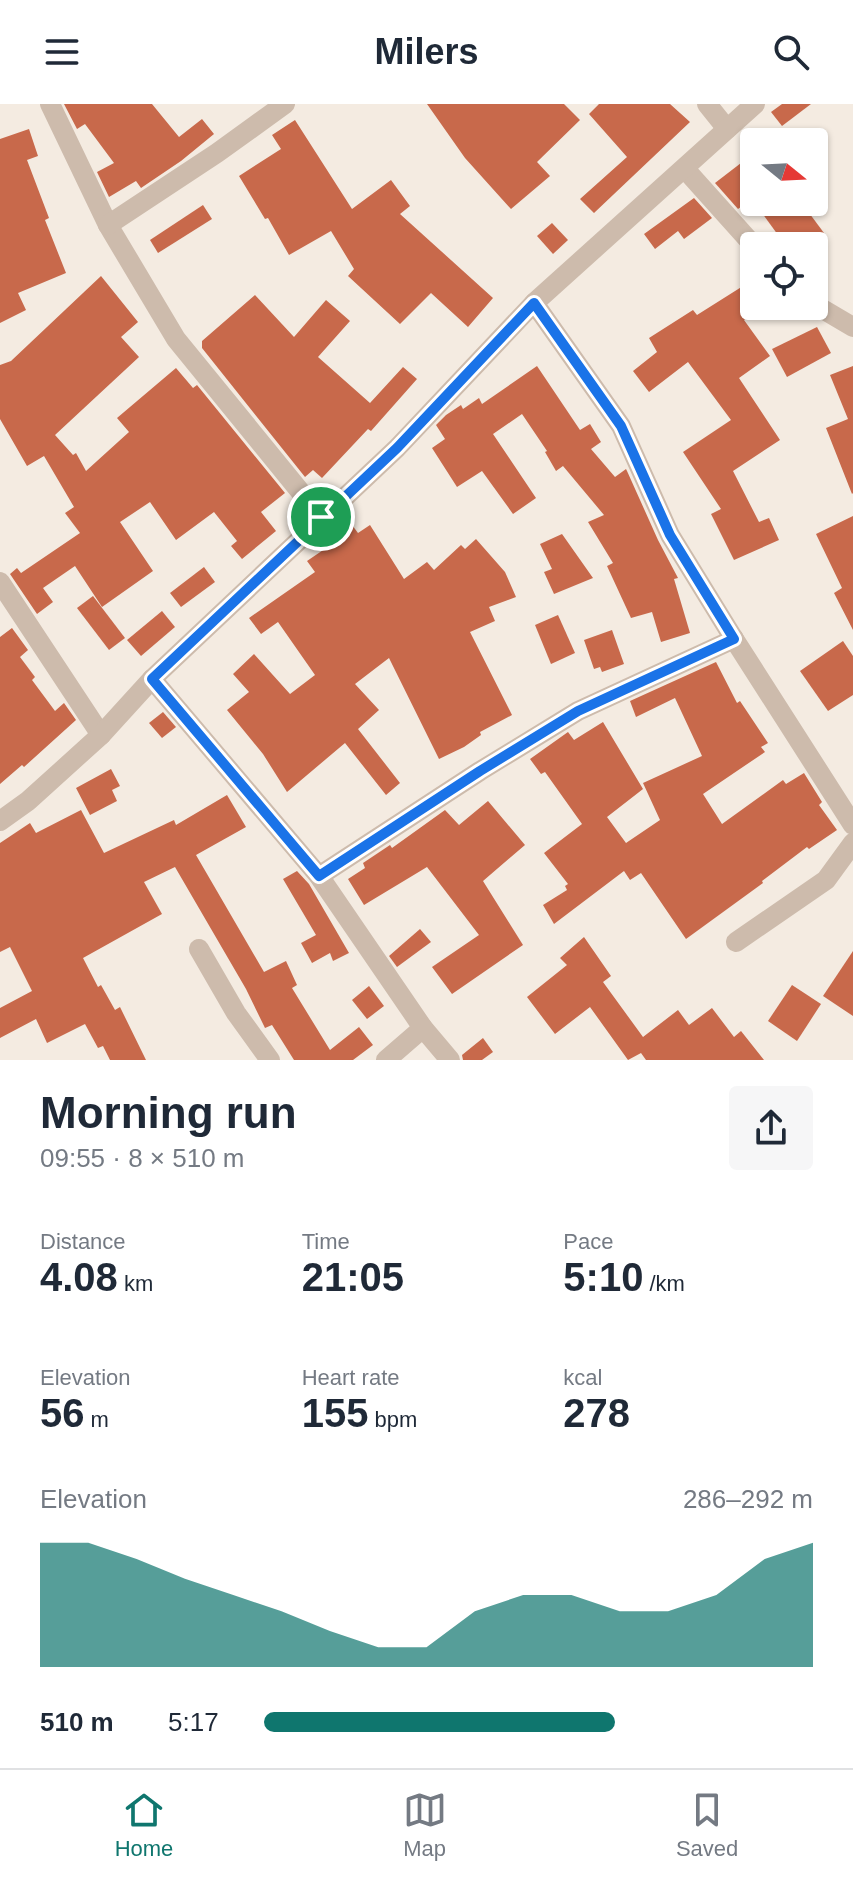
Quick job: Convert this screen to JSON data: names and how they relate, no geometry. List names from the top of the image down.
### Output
{
  "north": "right",
  "page": {
    "header": "Milers",
    "heading": ["Morning run", "09:55 · 8 × 510 m"],
    "stats": [
      ["Distance", "4.08 km"],
      ["Time", "21:05"],
      ["Pace", "5:10 /km"],
      ["Elevation", "56 m"],
      ["Heart rate", "155 bpm"],
      ["kcal", "278"]
    ],
    "chart": ["Elevation", "286–292 m"],
    "list": [
      {
        "name": "510 m",
        "note": "5:17"
      }
    ],
    "tabs": ["Home", "Map", "Saved"]
  }
}
